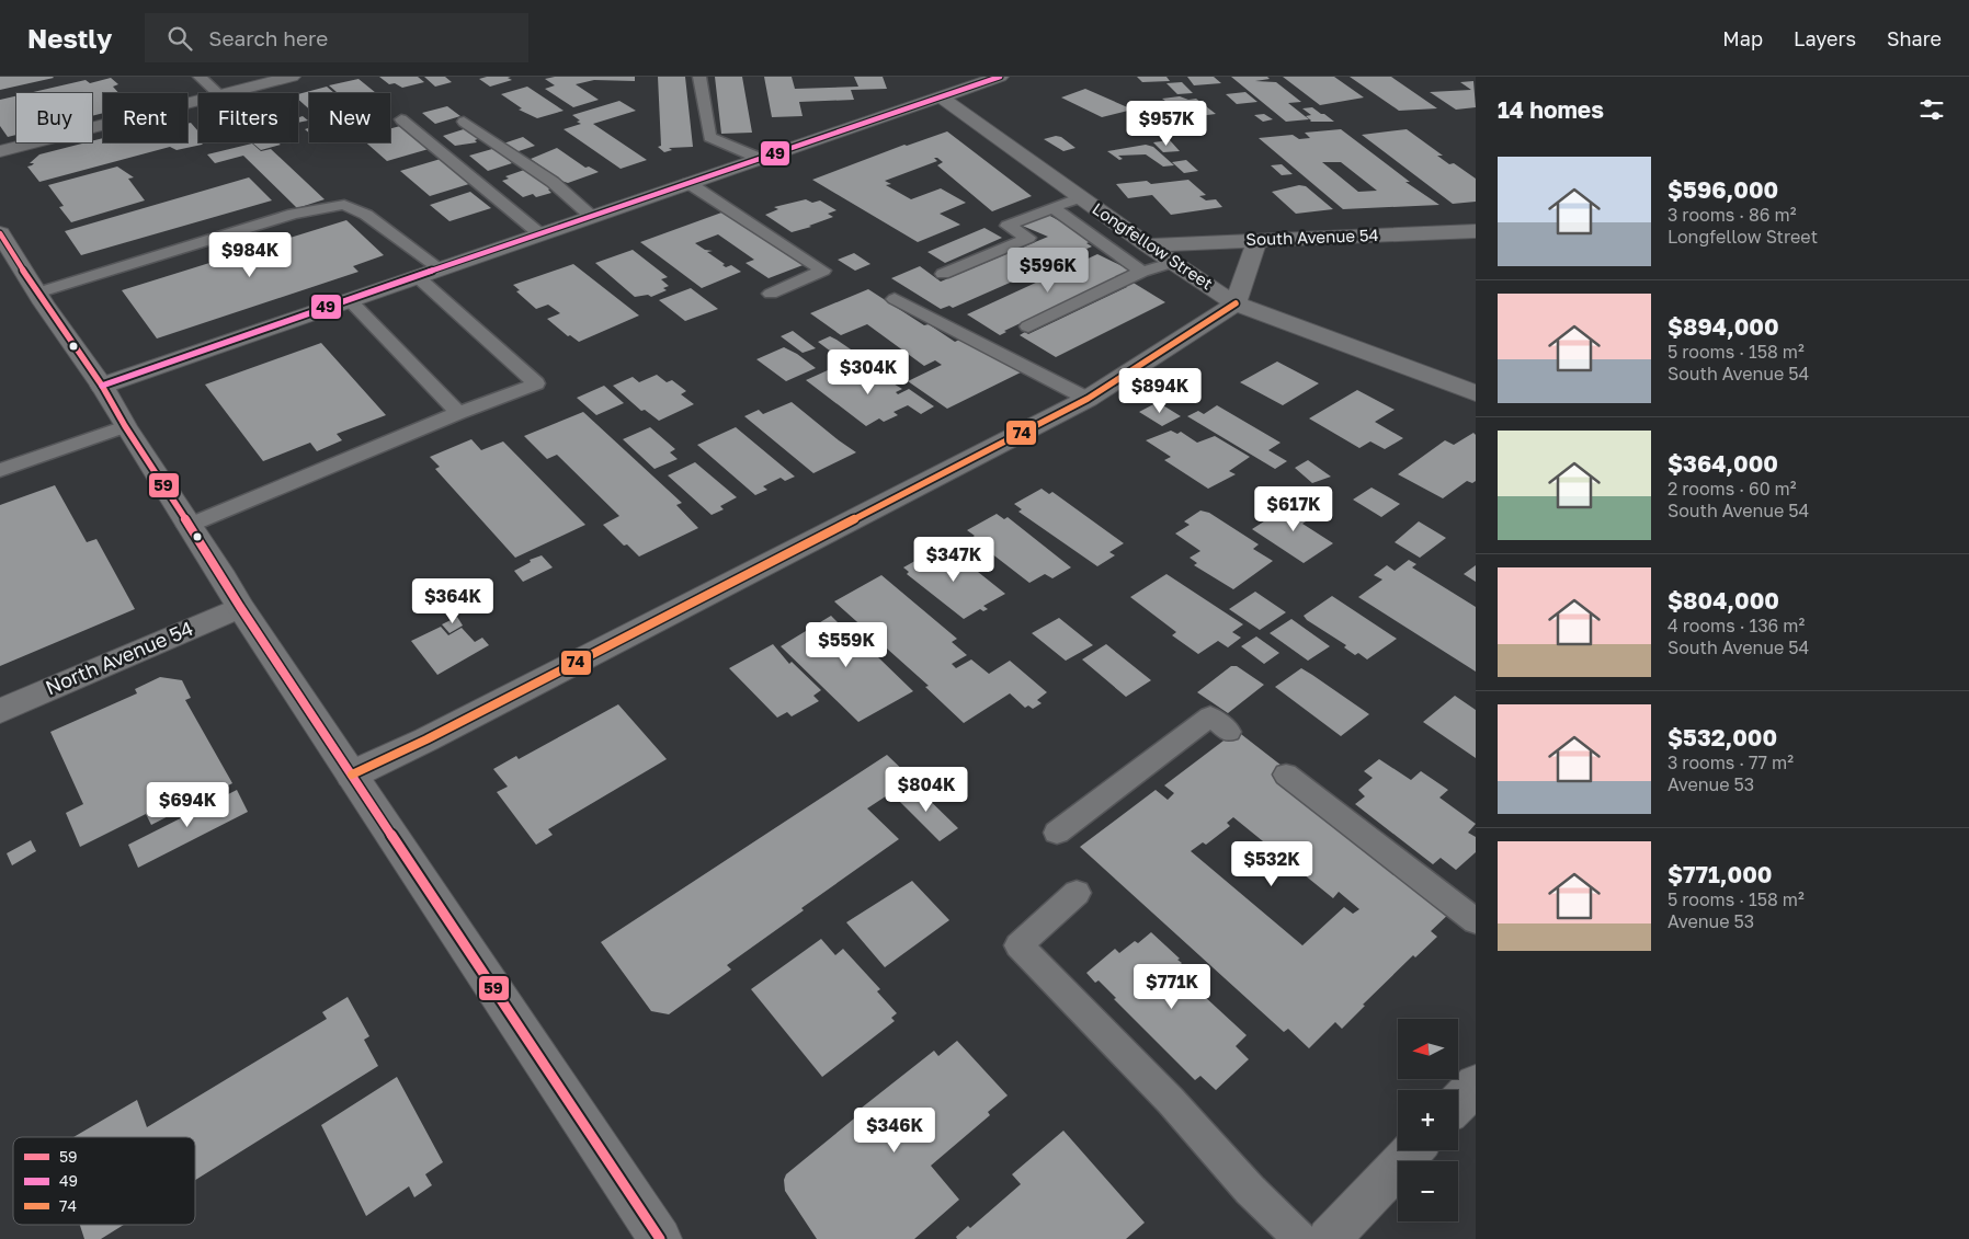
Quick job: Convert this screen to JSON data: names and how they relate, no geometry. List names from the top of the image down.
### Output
{
  "streets": {
    "street": ["South Avenue 54", "Longfellow Street", "North Avenue 54"]
  },
  "crossings": [
    ["South Avenue 54", "Longfellow Street"]
  ],
  "lines": ["transit line 49", "transit line 59", "transit line 74"],
  "legend": ["59", "49", "74"],
  "north": "left",
  "page": {
    "header": "Nestly",
    "search": "Search here",
    "nav": ["Map", "Layers", "Share"],
    "heading": "14 homes",
    "chip": [
      "Buy",
      "Rent",
      "Filters",
      "New"
    ],
    "price": [
      "$957K",
      "$984K",
      "$596K",
      "$304K",
      "$894K",
      "$617K",
      "$347K",
      "$364K",
      "$559K",
      "$804K",
      "$694K",
      "$532K",
      "$771K",
      "$346K"
    ],
    "list": [
      {
        "name": "$596,000",
        "note": "3 rooms · 86 m² · Longfellow Street"
      },
      {
        "name": "$894,000",
        "note": "5 rooms · 158 m² · South Avenue 54"
      },
      {
        "name": "$364,000",
        "note": "2 rooms · 60 m² · South Avenue 54"
      },
      {
        "name": "$804,000",
        "note": "4 rooms · 136 m² · South Avenue 54"
      },
      {
        "name": "$532,000",
        "note": "3 rooms · 77 m² · Avenue 53"
      },
      {
        "name": "$771,000",
        "note": "5 rooms · 158 m² · Avenue 53"
      }
    ],
    "map_buttons": ["+", "−"]
  }
}
